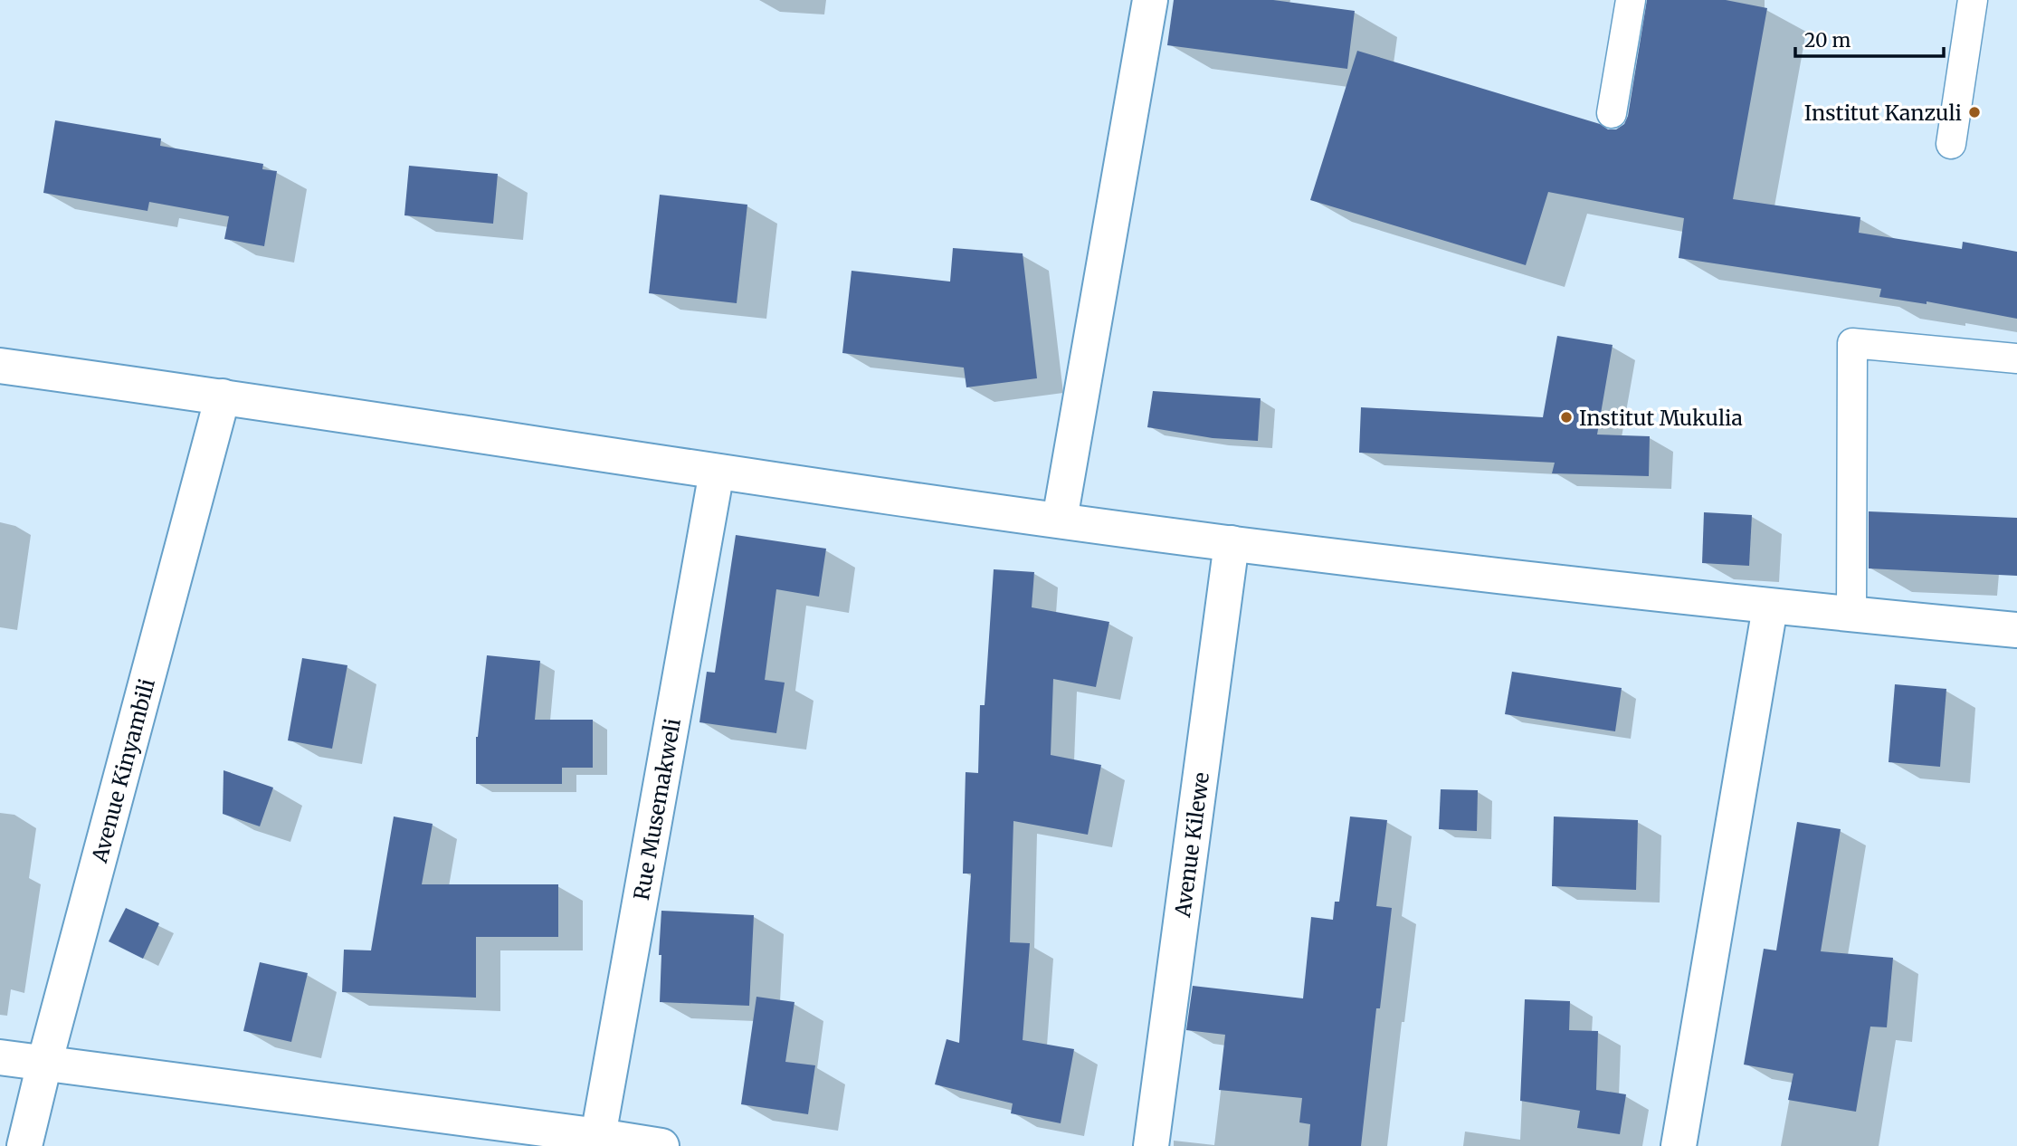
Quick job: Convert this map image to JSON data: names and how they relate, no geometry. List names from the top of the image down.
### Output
{
  "streets": {
    "street": ["Avenue Kinyambili", "Rue Musemakweli", "Avenue Kilewe"]
  },
  "places": ["Institut Kanzuli", "Institut Mukulia"],
  "scale_bar": "20 m"
}
